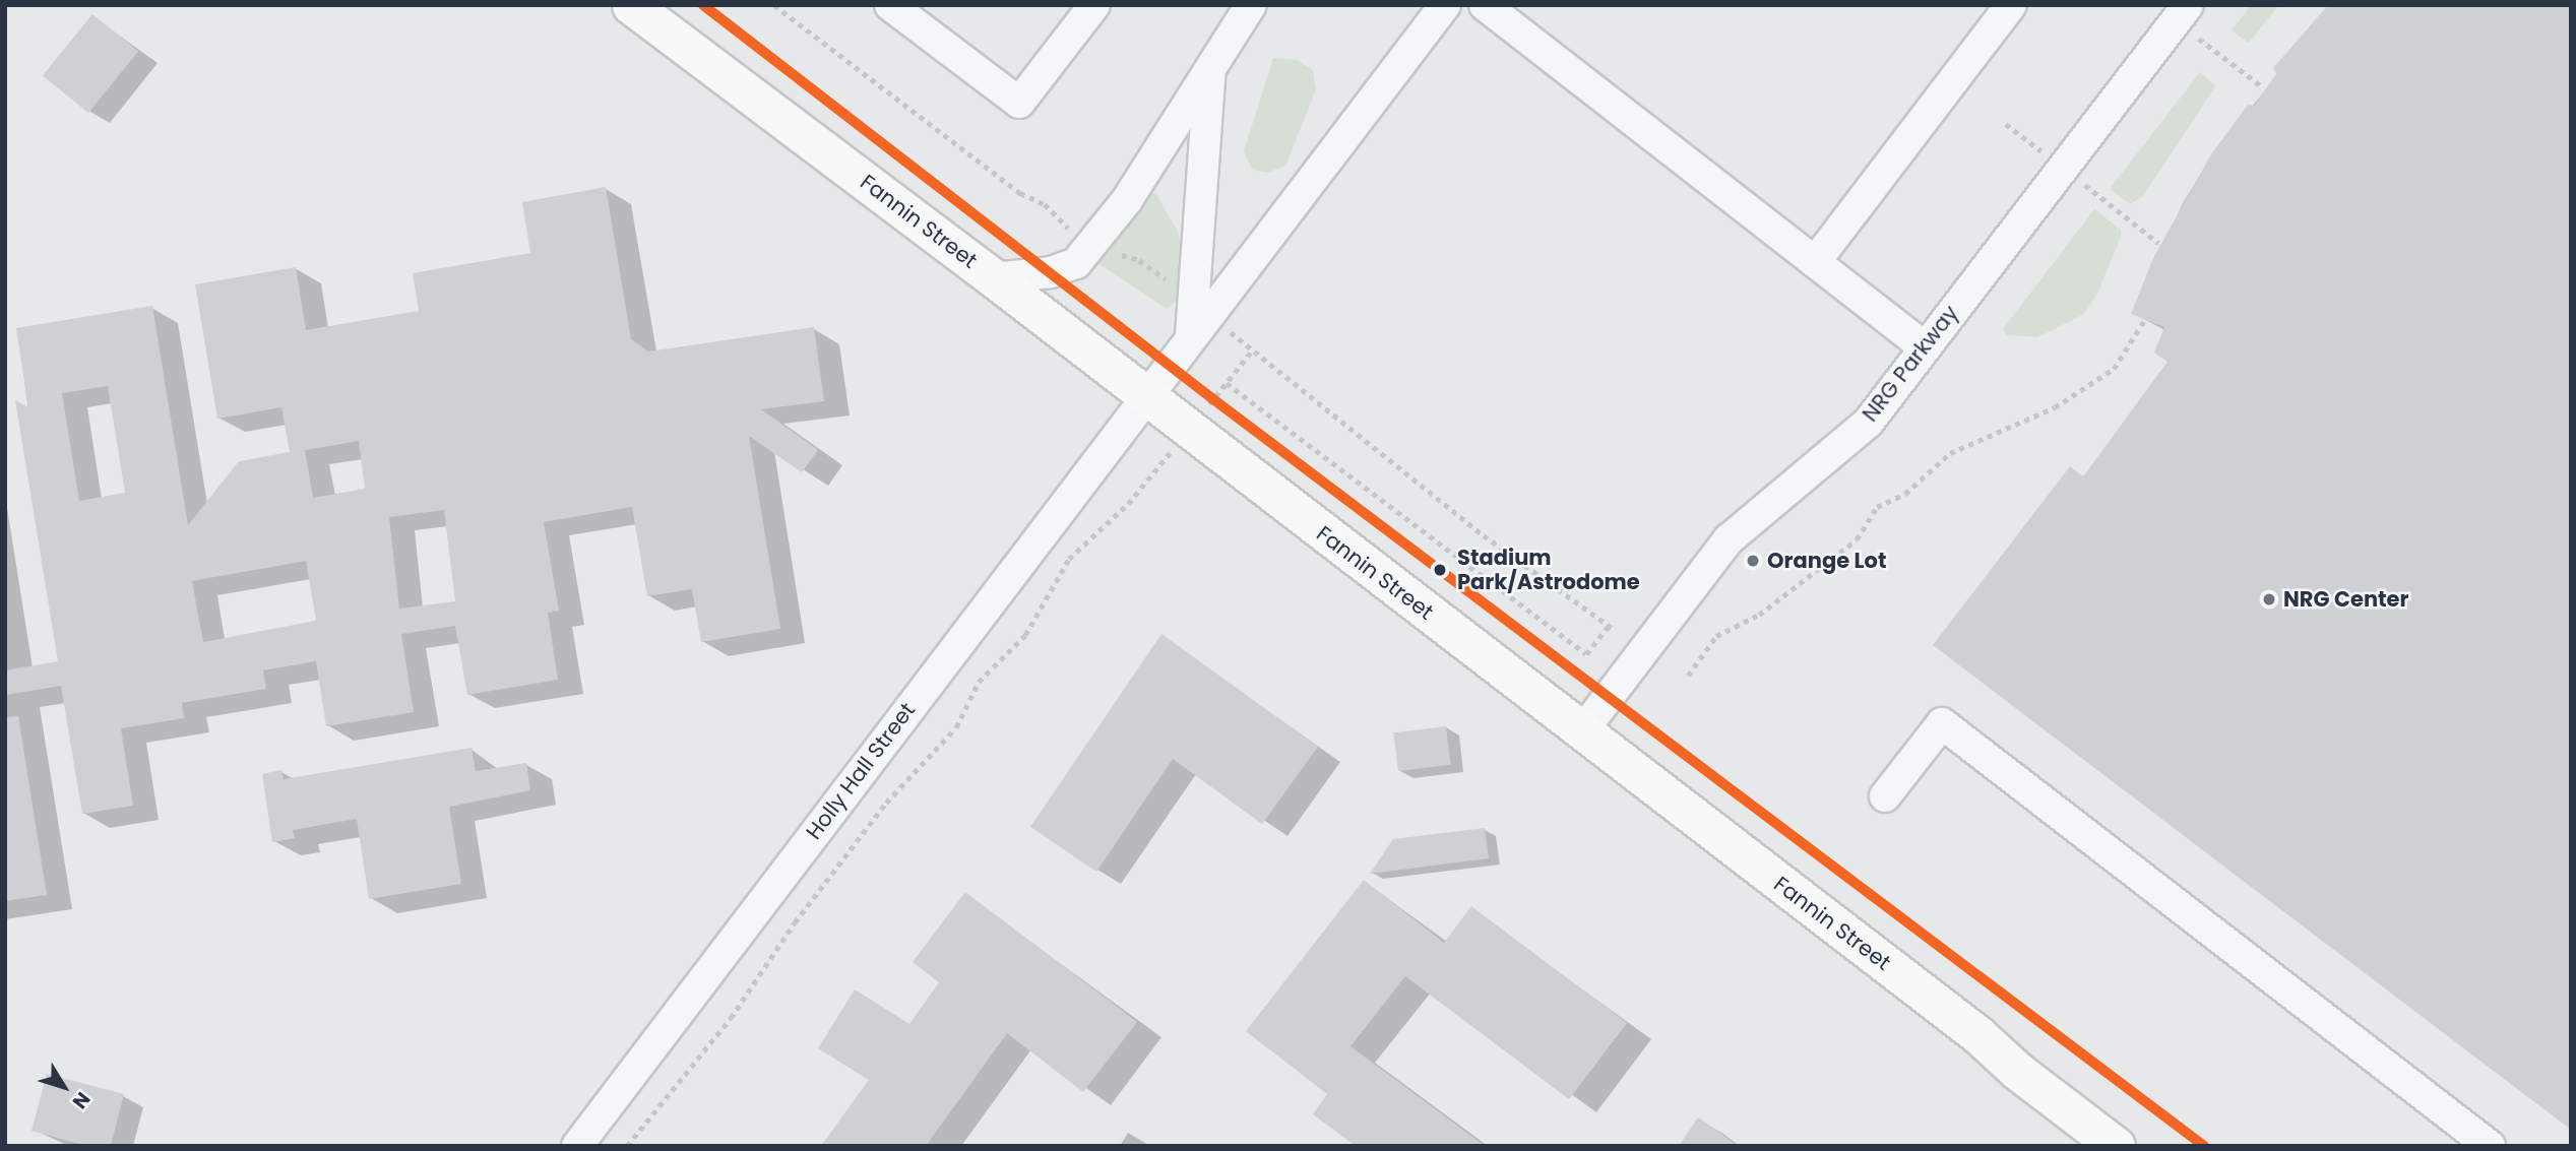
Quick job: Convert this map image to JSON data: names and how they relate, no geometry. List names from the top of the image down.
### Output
{
  "streets": {
    "main road": ["Fannin Street"],
    "street": ["NRG Parkway", "Holly Hall Street"]
  },
  "crossings": [
    ["Fannin Street", "NRG Parkway"],
    ["Fannin Street", "Holly Hall Street"]
  ],
  "places": ["Orange Lot", "Stadium Park/Astrodome", "NRG Center"],
  "north": "bottom right"
}
